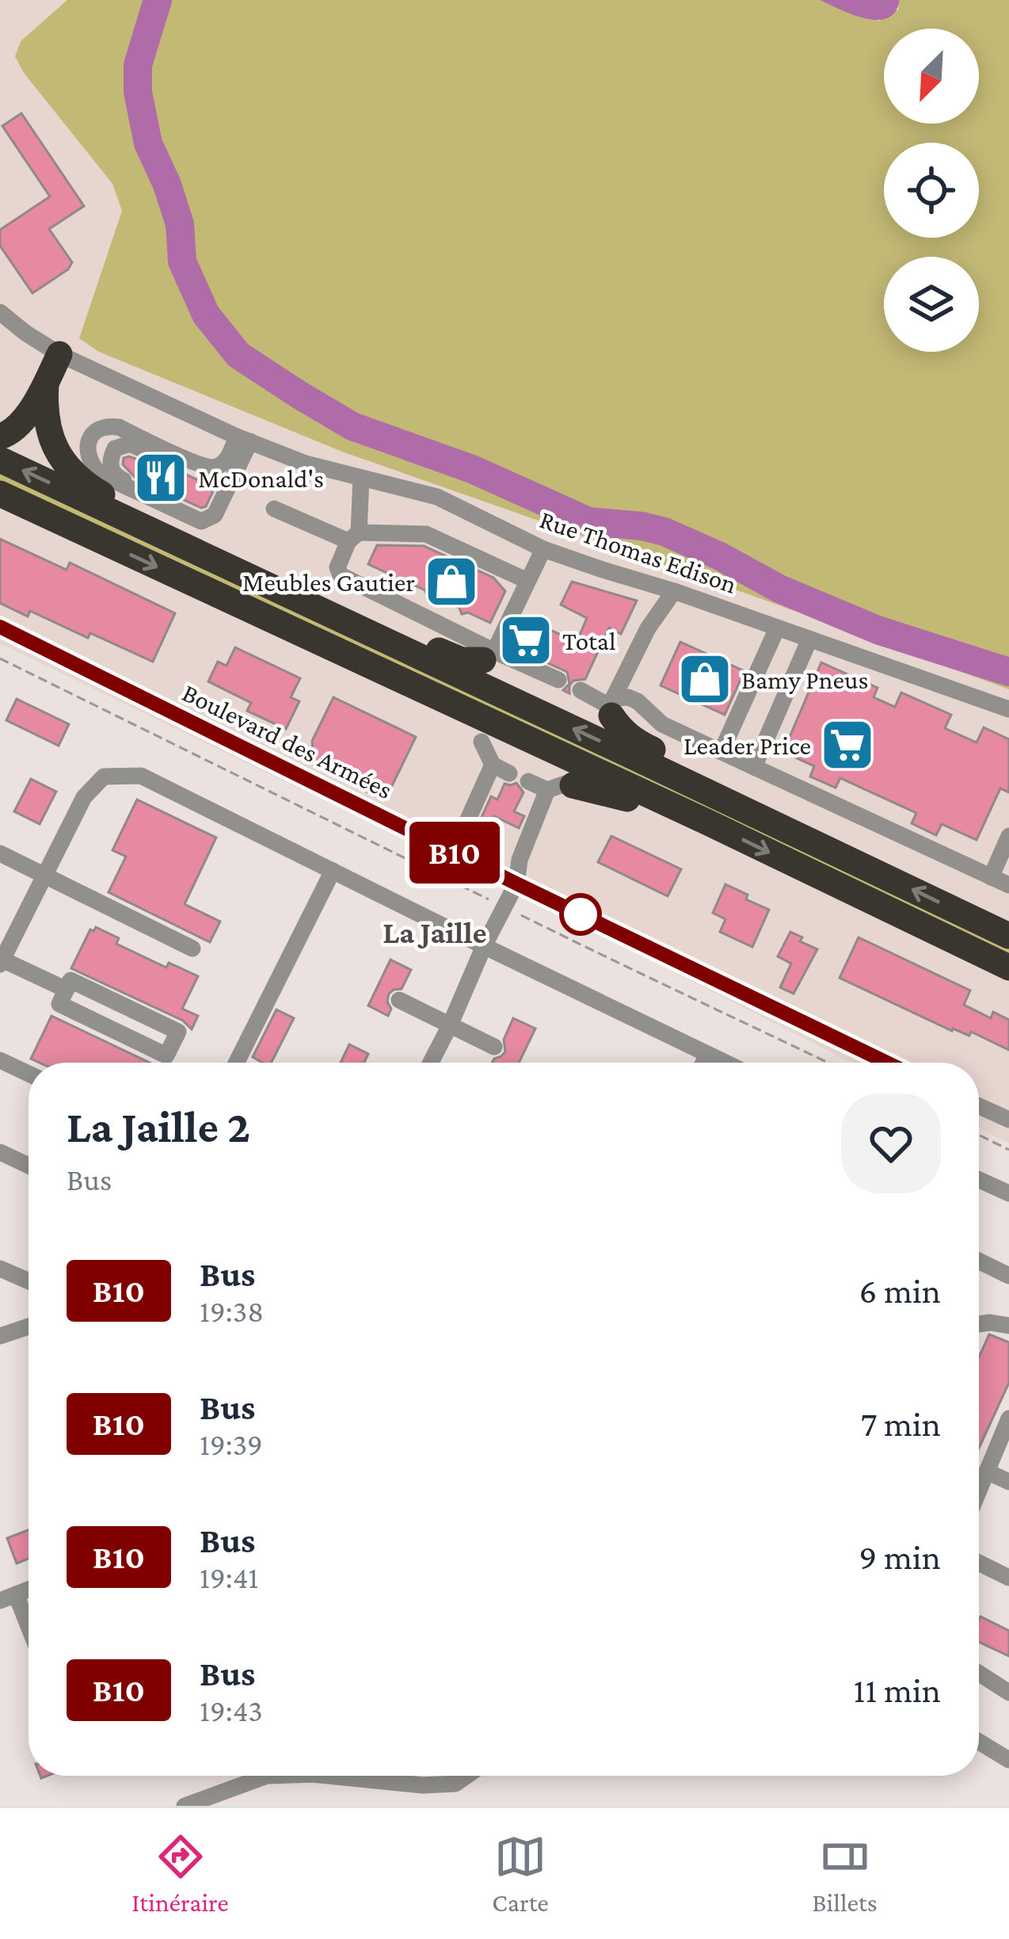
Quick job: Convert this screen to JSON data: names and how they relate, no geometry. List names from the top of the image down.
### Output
{
  "streets": {
    "street": ["Rue Thomas Edison", "Boulevard des Armées"]
  },
  "districts": ["La Jaille"],
  "places": {
    "restaurant": ["McDonald's"],
    "shop": ["Meubles Gautier", "Bamy Pneus"],
    "supermarket": ["Total", "Leader Price"]
  },
  "lines": ["bus line B10"],
  "north": "bottom left",
  "page": {
    "on_map": "B10",
    "heading": ["La Jaille 2", "Bus"],
    "list": [
      {
        "mark": "B10",
        "name": "Bus",
        "note": "19:38",
        "value": "6 min"
      },
      {
        "mark": "B10",
        "name": "Bus",
        "note": "19:39",
        "value": "7 min"
      },
      {
        "mark": "B10",
        "name": "Bus",
        "note": "19:41",
        "value": "9 min"
      },
      {
        "mark": "B10",
        "name": "Bus",
        "note": "19:43",
        "value": "11 min"
      }
    ],
    "tabs": ["Itinéraire", "Carte", "Billets"]
  }
}
